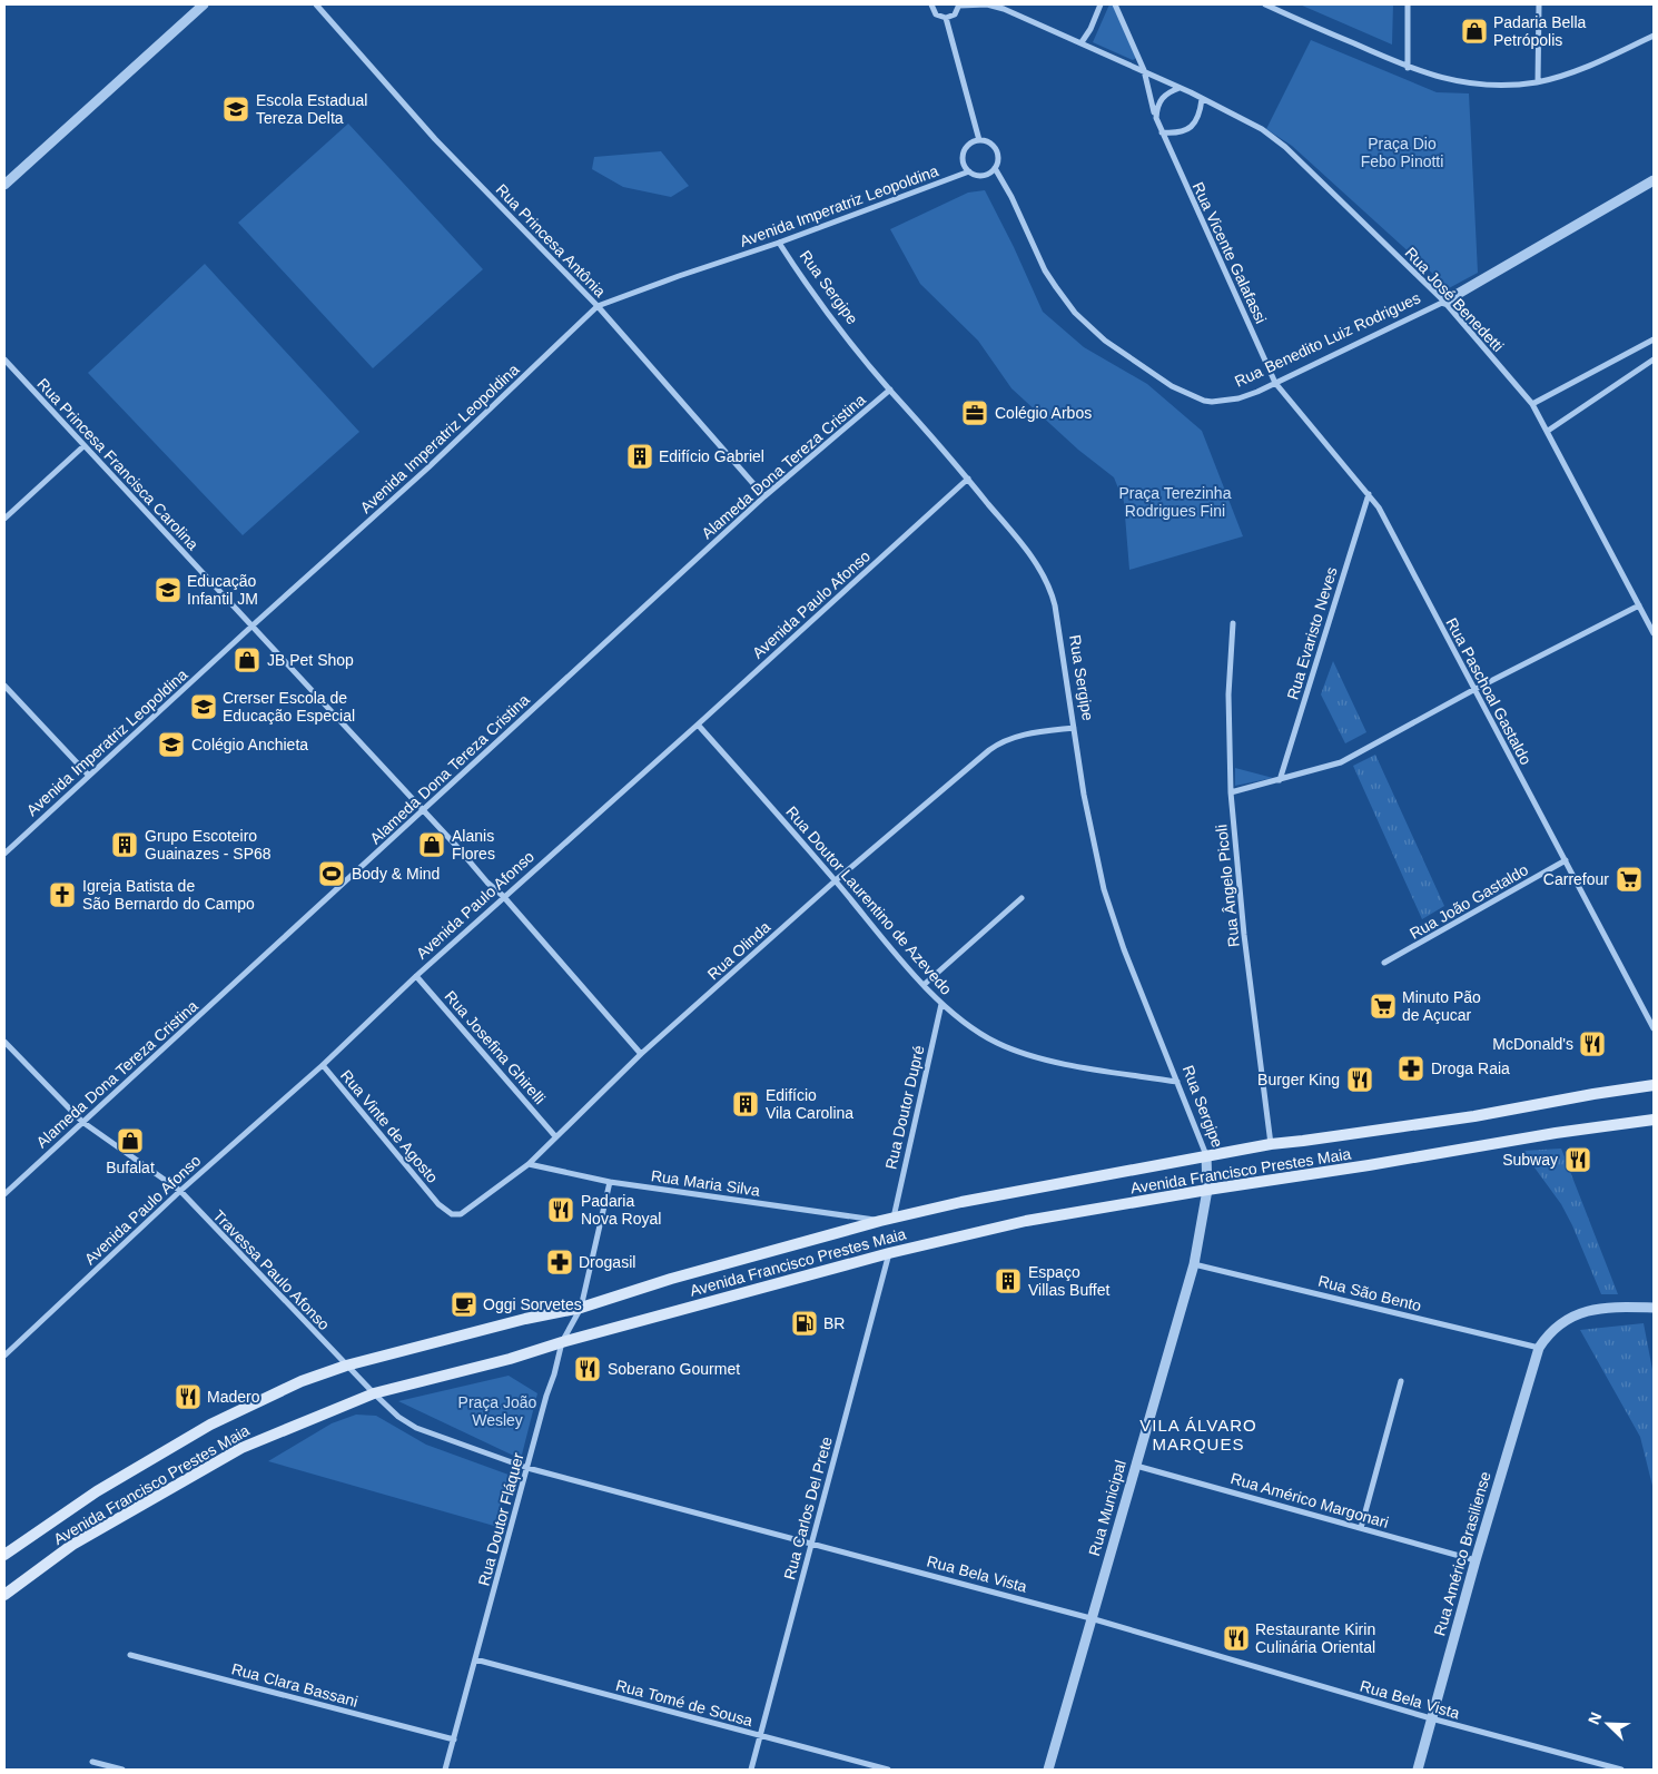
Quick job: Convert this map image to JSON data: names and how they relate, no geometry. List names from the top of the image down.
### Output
{
  "streets": {
    "main road": ["Avenida Francisco Prestes Maia"],
    "street": [
      "Avenida Imperatriz Leopoldina",
      "Rua Princesa Antônia",
      "Rua Vicente Galafassi",
      "Rua Sergipe",
      "Rua José Benedetti",
      "Rua Benedito Luiz Rodrigues",
      "Rua Princesa Francisca Carolina",
      "Alameda Dona Tereza Cristina",
      "Avenida Paulo Afonso",
      "Rua Evaristo Neves",
      "Rua Paschoal Gastaldo",
      "Rua Ângelo Picoli",
      "Rua Doutor Laurentino de Azevedo",
      "Rua João Gastaldo",
      "Rua Olinda",
      "Rua Josefina Ghirelli",
      "Rua Doutor Dupré",
      "Rua Vinte de Agosto",
      "Rua Maria Silva",
      "Travessa Paulo Afonso",
      "Rua São Bento",
      "Rua Américo Margonari",
      "Rua Carlos Del Prete",
      "Rua Municipal",
      "Rua Doutor Fláquer",
      "Rua Américo Brasiliense",
      "Rua Bela Vista",
      "Rua Clara Bassani",
      "Rua Tomé de Sousa"
    ]
  },
  "crossings": [
    ["Avenida Imperatriz Leopoldina", "Rua Princesa Antônia"],
    ["Avenida Imperatriz Leopoldina", "Rua Sergipe"],
    ["Avenida Imperatriz Leopoldina", "Rua Benedito Luiz Rodrigues"],
    ["Avenida Imperatriz Leopoldina", "Rua Princesa Francisca Carolina"],
    ["Rua Princesa Antônia", "Alameda Dona Tereza Cristina"],
    ["Rua Vicente Galafassi", "Rua José Benedetti"],
    ["Rua Vicente Galafassi", "Rua Benedito Luiz Rodrigues"],
    ["Rua Vicente Galafassi", "Rua Paschoal Gastaldo"],
    ["Rua Sergipe", "Alameda Dona Tereza Cristina"],
    ["Rua Sergipe", "Avenida Paulo Afonso"],
    ["Rua Sergipe", "Rua Doutor Laurentino de Azevedo"],
    ["Rua Sergipe", "Rua Olinda"],
    ["Rua Sergipe", "Avenida Francisco Prestes Maia"],
    ["Rua Sergipe", "Rua Municipal"],
    ["Rua José Benedetti", "Rua Benedito Luiz Rodrigues"],
    ["Rua Benedito Luiz Rodrigues", "Rua Paschoal Gastaldo"],
    ["Rua Princesa Francisca Carolina", "Alameda Dona Tereza Cristina"],
    ["Rua Princesa Francisca Carolina", "Avenida Paulo Afonso"],
    ["Rua Princesa Francisca Carolina", "Rua Olinda"],
    ["Alameda Dona Tereza Cristina", "Travessa Paulo Afonso"],
    ["Avenida Paulo Afonso", "Rua Doutor Laurentino de Azevedo"],
    ["Avenida Paulo Afonso", "Rua Josefina Ghirelli"],
    ["Avenida Paulo Afonso", "Rua Vinte de Agosto"],
    ["Avenida Paulo Afonso", "Travessa Paulo Afonso"],
    ["Rua Evaristo Neves", "Rua Paschoal Gastaldo"],
    ["Rua Paschoal Gastaldo", "Rua João Gastaldo"],
    ["Rua Ângelo Picoli", "Avenida Francisco Prestes Maia"],
    ["Rua Doutor Laurentino de Azevedo", "Rua Olinda"],
    ["Rua Doutor Laurentino de Azevedo", "Rua Doutor Dupré"],
    ["Rua Olinda", "Rua Josefina Ghirelli"],
    ["Rua Olinda", "Rua Vinte de Agosto"],
    ["Rua Olinda", "Rua Maria Silva"],
    ["Rua Doutor Dupré", "Avenida Francisco Prestes Maia"],
    ["Avenida Francisco Prestes Maia", "Rua Maria Silva"],
    ["Avenida Francisco Prestes Maia", "Travessa Paulo Afonso"],
    ["Avenida Francisco Prestes Maia", "Rua Carlos Del Prete"],
    ["Avenida Francisco Prestes Maia", "Rua Municipal"],
    ["Avenida Francisco Prestes Maia", "Rua Doutor Fláquer"],
    ["Avenida Francisco Prestes Maia", "Rua Bela Vista"],
    ["Rua Maria Silva", "Rua Doutor Fláquer"],
    ["Travessa Paulo Afonso", "Rua Bela Vista"],
    ["Rua São Bento", "Rua Municipal"],
    ["Rua São Bento", "Rua Américo Brasiliense"],
    ["Rua Américo Margonari", "Rua Municipal"],
    ["Rua Américo Margonari", "Rua Américo Brasiliense"],
    ["Rua Carlos Del Prete", "Rua Bela Vista"],
    ["Rua Carlos Del Prete", "Rua Tomé de Sousa"],
    ["Rua Municipal", "Rua Bela Vista"],
    ["Rua Doutor Fláquer", "Rua Bela Vista"],
    ["Rua Doutor Fláquer", "Rua Clara Bassani"],
    ["Rua Doutor Fláquer", "Rua Tomé de Sousa"],
    ["Rua Américo Brasiliense", "Rua Bela Vista"]
  ],
  "districts": ["VILA ÁLVARO MARQUES"],
  "parks": ["Praça Dio Febo Pinotti", "Praça Terezinha Rodrigues Fini", "Praça João Wesley"],
  "places": {
    "shop": [
      "Padaria Bella Petrópolis",
      "JB Pet Shop",
      "Alanis Flores",
      "Bufalat"
    ],
    "school or university": [
      "Escola Estadual Tereza Delta",
      "Educação Infantil JM",
      "Crerser Escola de Educação Especial",
      "Colégio Anchieta"
    ],
    "office": ["Colégio Arbos"],
    "building": [
      "Edifício Gabriel",
      "Grupo Escoteiro Guainazes - SP68",
      "Edifício Vila Carolina",
      "Espaço Villas Buffet"
    ],
    "sports": ["Body & Mind"],
    "supermarket": ["Carrefour", "Minuto Pão de Açucar"],
    "church": ["Igreja Batista de São Bernardo do Campo"],
    "restaurant": [
      "McDonald's",
      "Burger King",
      "Subway",
      "Padaria Nova Royal",
      "Soberano Gourmet",
      "Madero",
      "Restaurante Kirin Culinária Oriental"
    ],
    "pharmacy": ["Droga Raia", "Drogasil"],
    "cafe": ["Oggi Sorvetes"],
    "fuel station": ["BR"]
  },
  "north": "top left"
}
